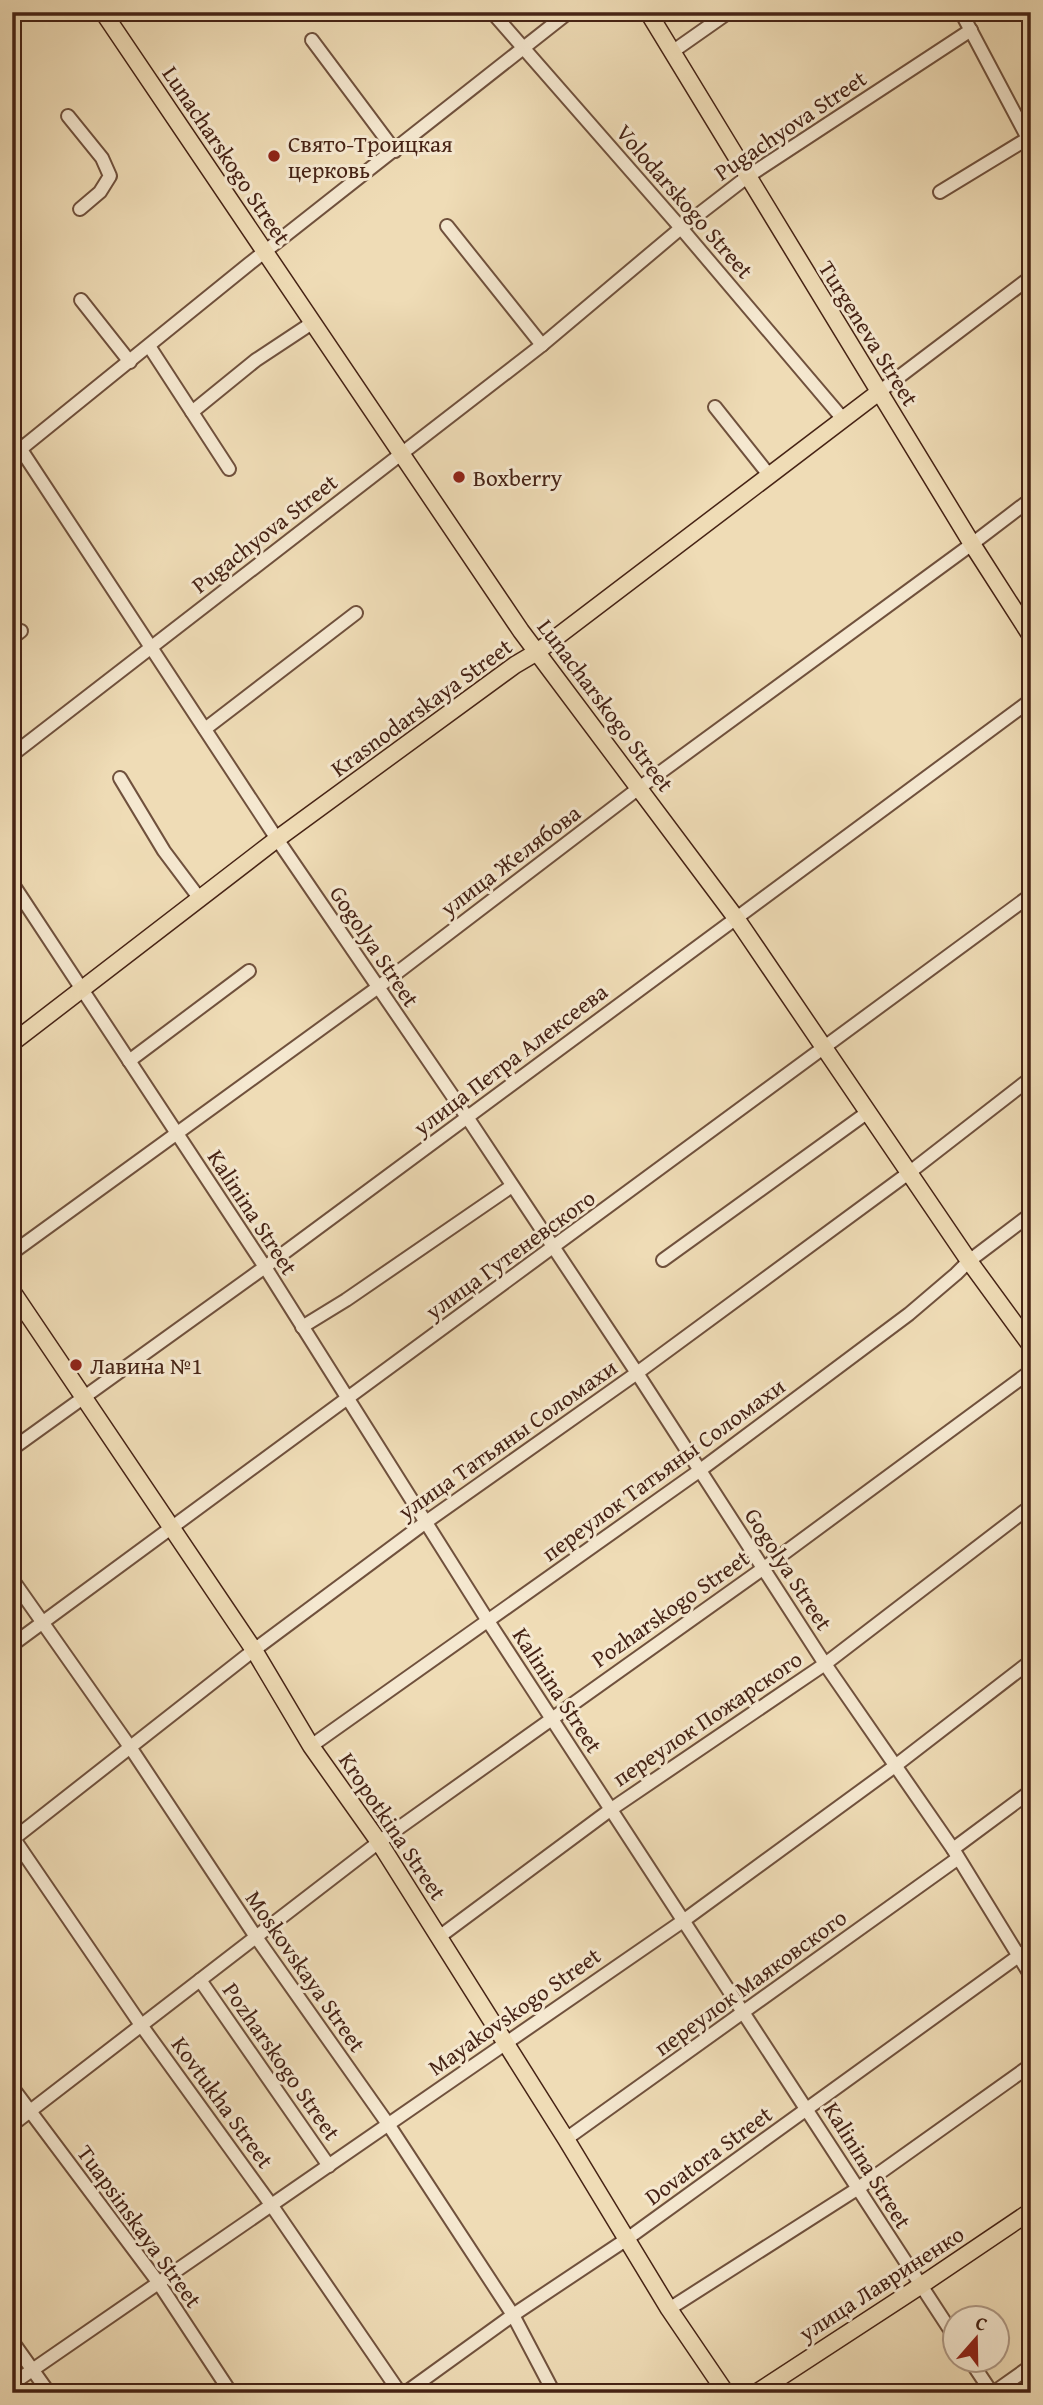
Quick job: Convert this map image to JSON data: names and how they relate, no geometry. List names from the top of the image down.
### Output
{
  "streets": {
    "main road": [
      "Lunacharskogo Street",
      "Turgeneva Street",
      "Krasnodarskaya Street",
      "Kropotkina Street",
      "улица Лавриненко"
    ],
    "street": [
      "Pugachyova Street",
      "Volodarskogo Street",
      "улица Желябова",
      "Gogolya Street",
      "улица Петра Алексеева",
      "Kalinina Street",
      "улица Гутеневского",
      "улица Татьяны Соломахи",
      "переулок Татьяны Соломахи",
      "Pozharskogo Street",
      "переулок Пожарского",
      "Moskovskaya Street",
      "переулок Маяковского",
      "Mayakovskogo Street",
      "Kovtukha Street",
      "Dovatora Street",
      "Tuapsinskaya Street"
    ]
  },
  "crossings": [
    ["Pugachyova Street", "Lunacharskogo Street"],
    ["Pugachyova Street", "Volodarskogo Street"],
    ["Pugachyova Street", "Turgeneva Street"],
    ["Pugachyova Street", "Gogolya Street"],
    ["Lunacharskogo Street", "Krasnodarskaya Street"],
    ["Lunacharskogo Street", "улица Желябова"],
    ["Lunacharskogo Street", "улица Петра Алексеева"],
    ["Lunacharskogo Street", "улица Гутеневского"],
    ["Lunacharskogo Street", "улица Татьяны Соломахи"],
    ["Lunacharskogo Street", "переулок Татьяны Соломахи"],
    ["Volodarskogo Street", "Krasnodarskaya Street"],
    ["Turgeneva Street", "Krasnodarskaya Street"],
    ["Turgeneva Street", "улица Желябова"],
    ["Krasnodarskaya Street", "Gogolya Street"],
    ["Krasnodarskaya Street", "Kalinina Street"],
    ["улица Желябова", "Gogolya Street"],
    ["улица Желябова", "Kalinina Street"],
    ["Gogolya Street", "улица Петра Алексеева"],
    ["Gogolya Street", "улица Гутеневского"],
    ["Gogolya Street", "улица Татьяны Соломахи"],
    ["Gogolya Street", "переулок Татьяны Соломахи"],
    ["Gogolya Street", "Pozharskogo Street"],
    ["Gogolya Street", "переулок Пожарского"],
    ["Gogolya Street", "переулок Маяковского"],
    ["Gogolya Street", "Mayakovskogo Street"],
    ["Gogolya Street", "Dovatora Street"],
    ["улица Петра Алексеева", "Kalinina Street"],
    ["улица Петра Алексеева", "Kropotkina Street"],
    ["Kalinina Street", "улица Гутеневского"],
    ["Kalinina Street", "улица Татьяны Соломахи"],
    ["Kalinina Street", "переулок Татьяны Соломахи"],
    ["Kalinina Street", "Pozharskogo Street"],
    ["Kalinina Street", "переулок Пожарского"],
    ["Kalinina Street", "переулок Маяковского"],
    ["Kalinina Street", "Mayakovskogo Street"],
    ["Kalinina Street", "Dovatora Street"],
    ["Kalinina Street", "улица Лавриненко"],
    ["улица Гутеневского", "Kropotkina Street"],
    ["улица Гутеневского", "Moskovskaya Street"],
    ["улица Татьяны Соломахи", "Kropotkina Street"],
    ["улица Татьяны Соломахи", "Moskovskaya Street"],
    ["улица Татьяны Соломахи", "Kovtukha Street"],
    ["переулок Татьяны Соломахи", "Kropotkina Street"],
    ["Pozharskogo Street", "Kropotkina Street"],
    ["Pozharskogo Street", "Moskovskaya Street"],
    ["Pozharskogo Street", "Mayakovskogo Street"],
    ["Pozharskogo Street", "Kovtukha Street"],
    ["Pozharskogo Street", "Tuapsinskaya Street"],
    ["переулок Пожарского", "Kropotkina Street"],
    ["Kropotkina Street", "переулок Маяковского"],
    ["Kropotkina Street", "Mayakovskogo Street"],
    ["Kropotkina Street", "Dovatora Street"],
    ["Moskovskaya Street", "Mayakovskogo Street"],
    ["Moskovskaya Street", "Dovatora Street"],
    ["Mayakovskogo Street", "Kovtukha Street"],
    ["Mayakovskogo Street", "Tuapsinskaya Street"],
    ["Kovtukha Street", "Dovatora Street"]
  ],
  "places": ["Свято-Троицкая церковь", "Boxberry", "Лавина №1"],
  "north": "top"
}
